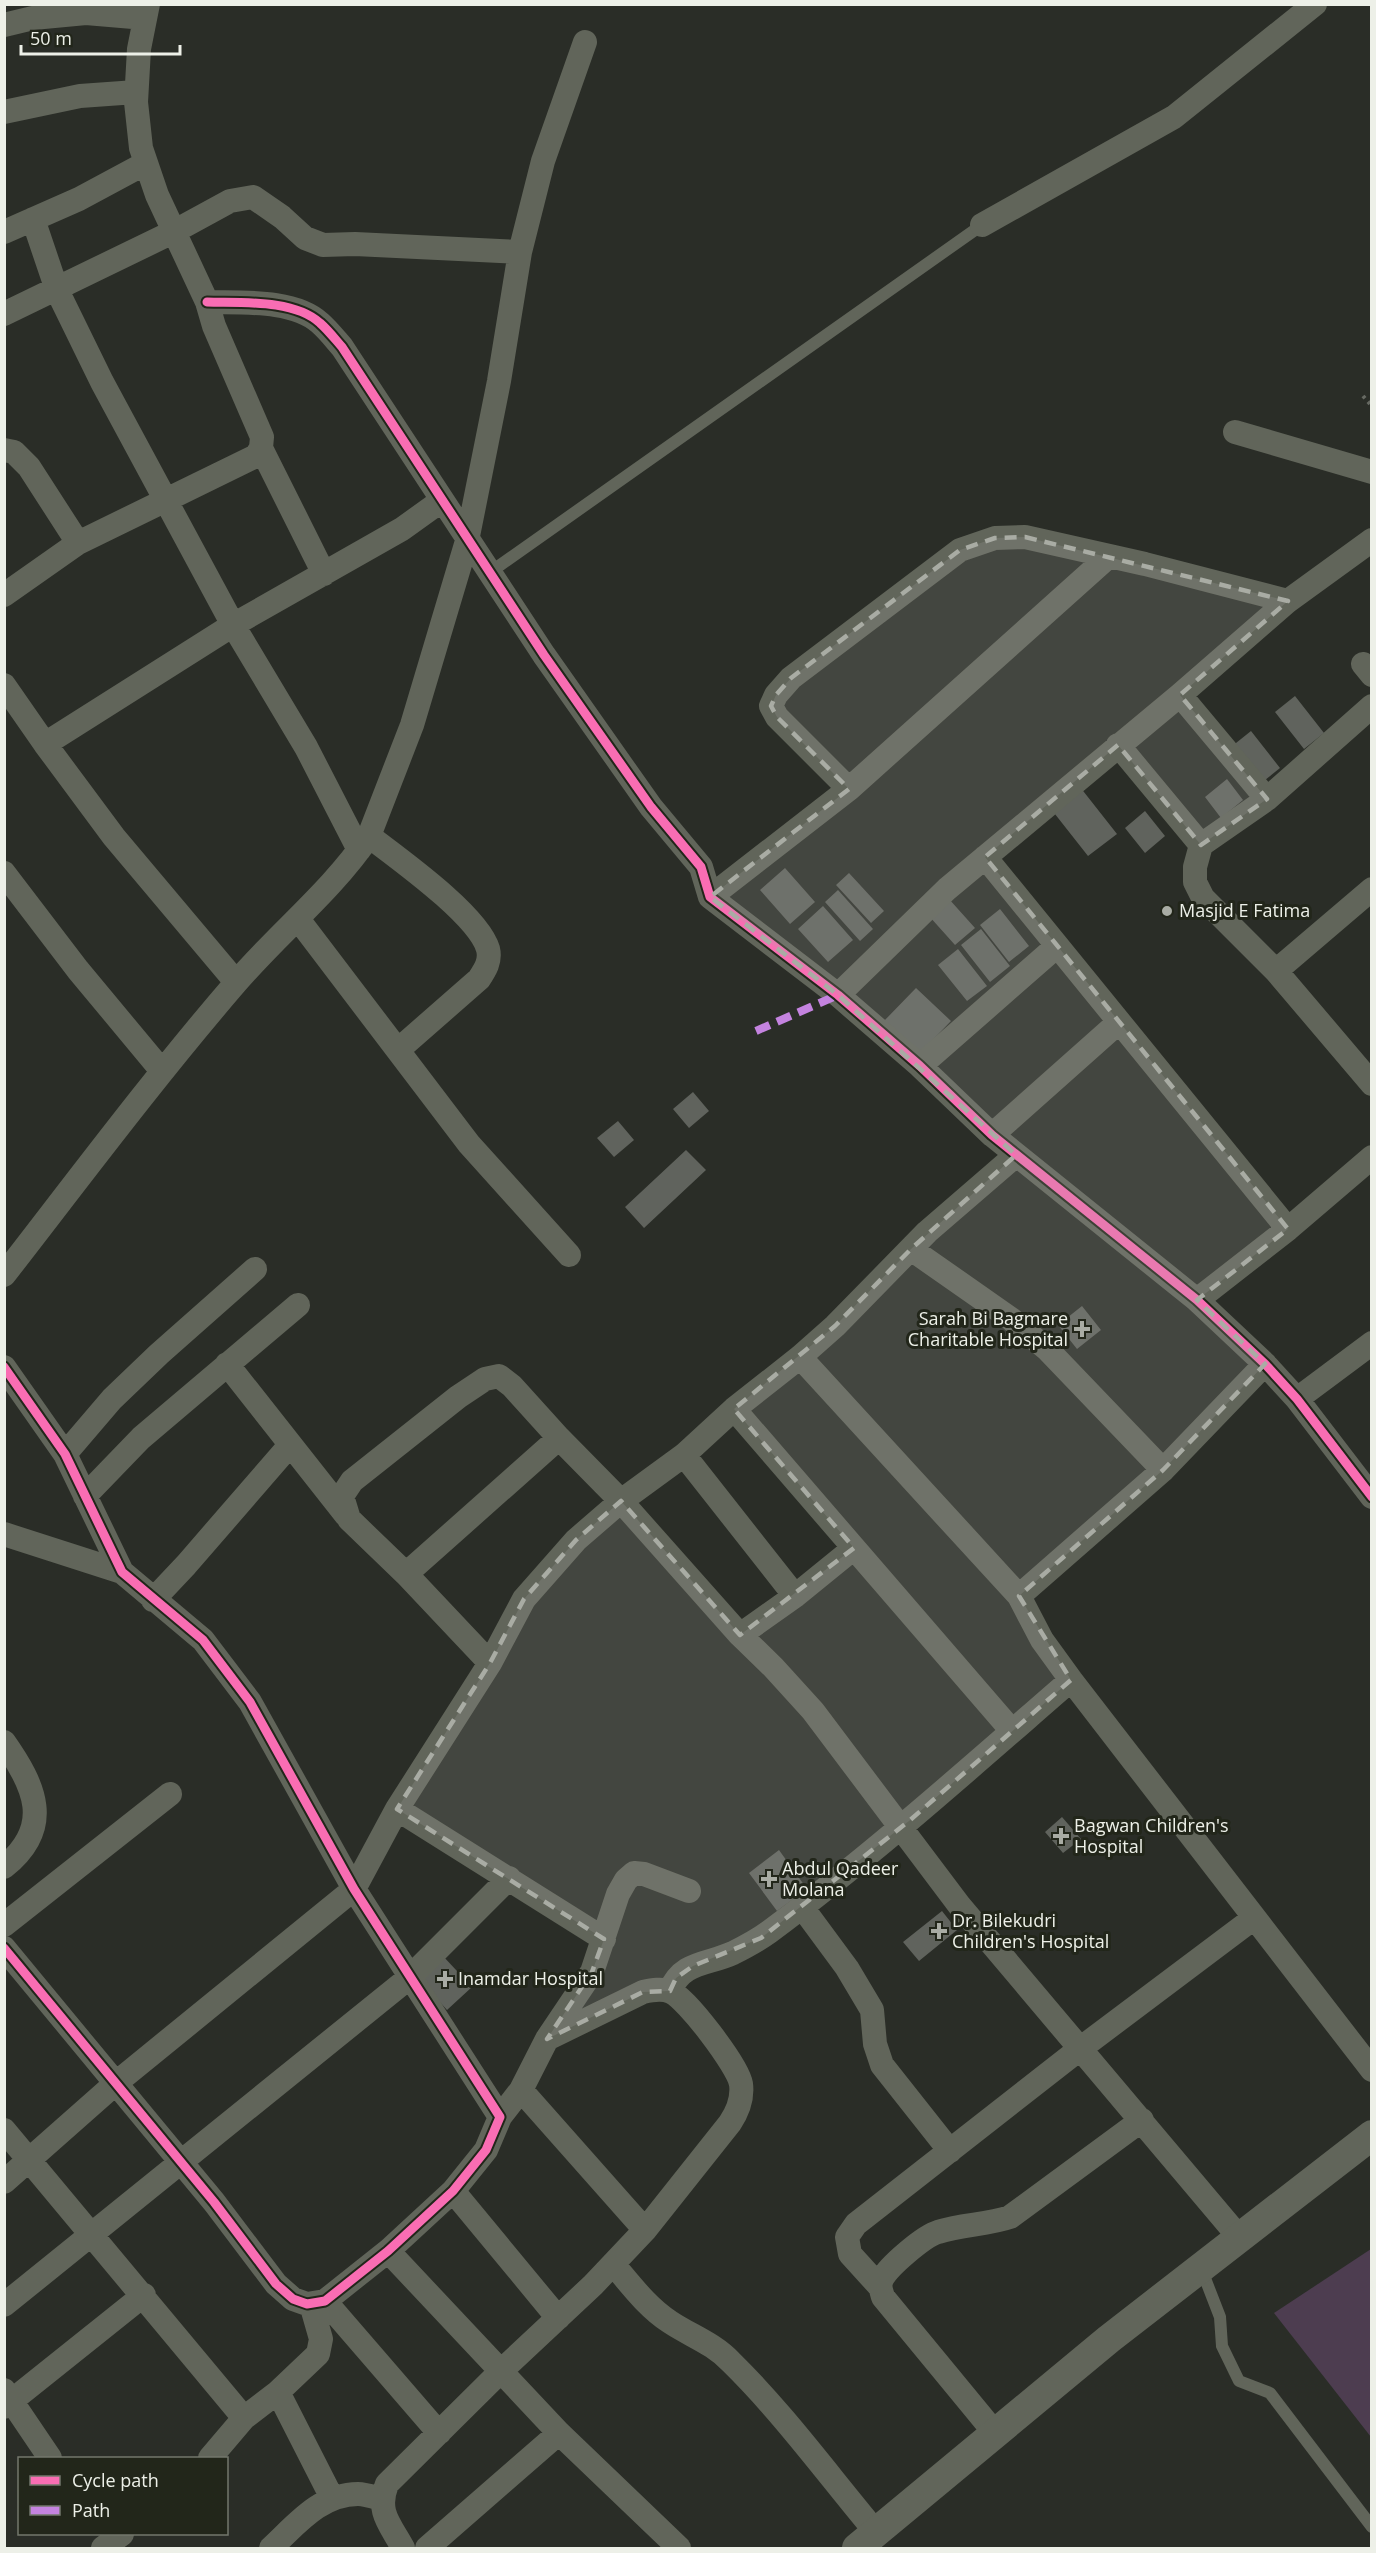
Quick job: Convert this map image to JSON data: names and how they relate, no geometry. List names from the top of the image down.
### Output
{
  "places": {
    "other": ["Masjid E Fatima"],
    "health": [
      "Sarah Bi Bagmare Charitable Hospital",
      "Bagwan Children's Hospital",
      "Abdul Qadeer Molana",
      "Dr. Bilekudri Children's Hospital",
      "Inamdar Hospital"
    ]
  },
  "legend": ["Cycle path", "Path"],
  "scale_bar": "50 m"
}
